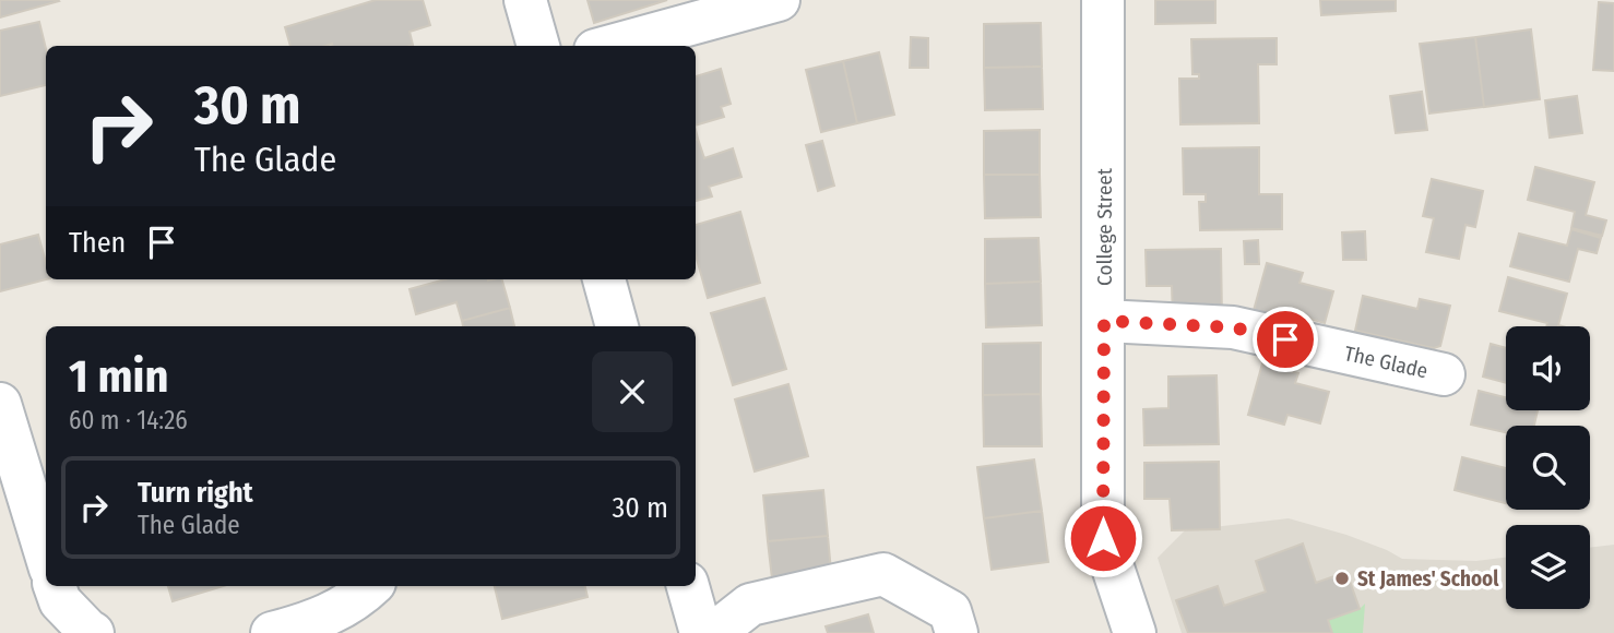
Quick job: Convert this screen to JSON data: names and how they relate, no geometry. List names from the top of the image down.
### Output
{
  "streets": {
    "street": ["College Street", "The Glade"]
  },
  "crossings": [
    ["College Street", "The Glade"]
  ],
  "places": ["St James' School"],
  "page": {
    "turn": ["30 m", "The Glade"],
    "then": "Then",
    "heading": ["1 min", "60 m · 14:26"],
    "list": [
      {
        "name": "Turn right",
        "note": "The Glade",
        "value": "30 m"
      }
    ]
  }
}
